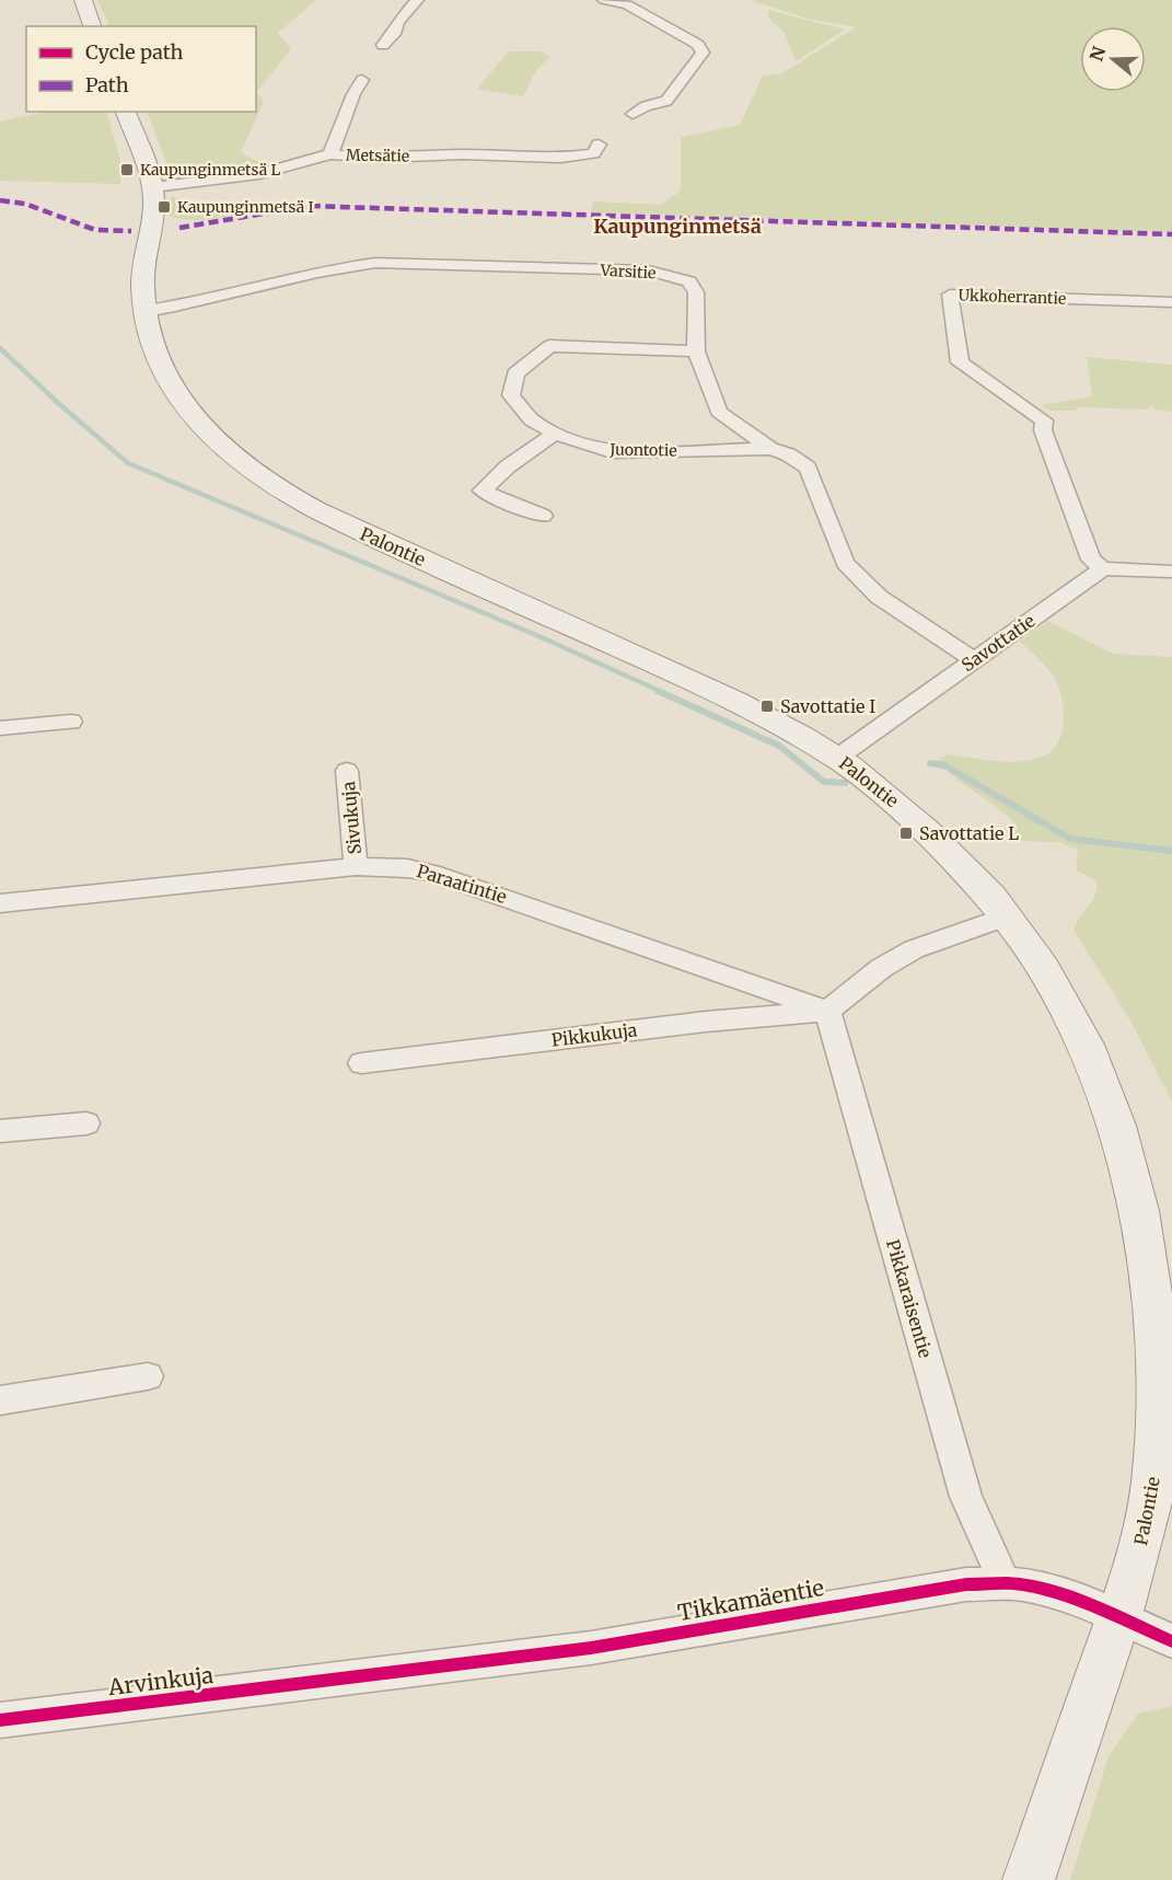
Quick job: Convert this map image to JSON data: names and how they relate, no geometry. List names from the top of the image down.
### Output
{
  "streets": {
    "street": [
      "Metsätie",
      "Varsitie",
      "Ukkoherrantie",
      "Juontotie",
      "Palontie",
      "Savottatie",
      "Sivukuja",
      "Paraatintie",
      "Pikkukuja",
      "Pikkaraisentie",
      "Tikkamäentie",
      "Arvinkuja"
    ]
  },
  "crossings": [
    ["Metsätie", "Palontie"],
    ["Varsitie", "Juontotie"],
    ["Varsitie", "Palontie"],
    ["Varsitie", "Savottatie"],
    ["Ukkoherrantie", "Savottatie"],
    ["Palontie", "Savottatie"],
    ["Palontie", "Tikkamäentie"],
    ["Sivukuja", "Paraatintie"],
    ["Paraatintie", "Pikkukuja"],
    ["Paraatintie", "Pikkaraisentie"],
    ["Pikkukuja", "Pikkaraisentie"],
    ["Pikkaraisentie", "Tikkamäentie"],
    ["Tikkamäentie", "Arvinkuja"]
  ],
  "districts": ["Kaupunginmetsä"],
  "places": {
    "transit": [
      "Kaupunginmetsä L",
      "Kaupunginmetsä I",
      "Savottatie I",
      "Savottatie L"
    ]
  },
  "legend": ["Cycle path", "Path"],
  "north": "left"
}
